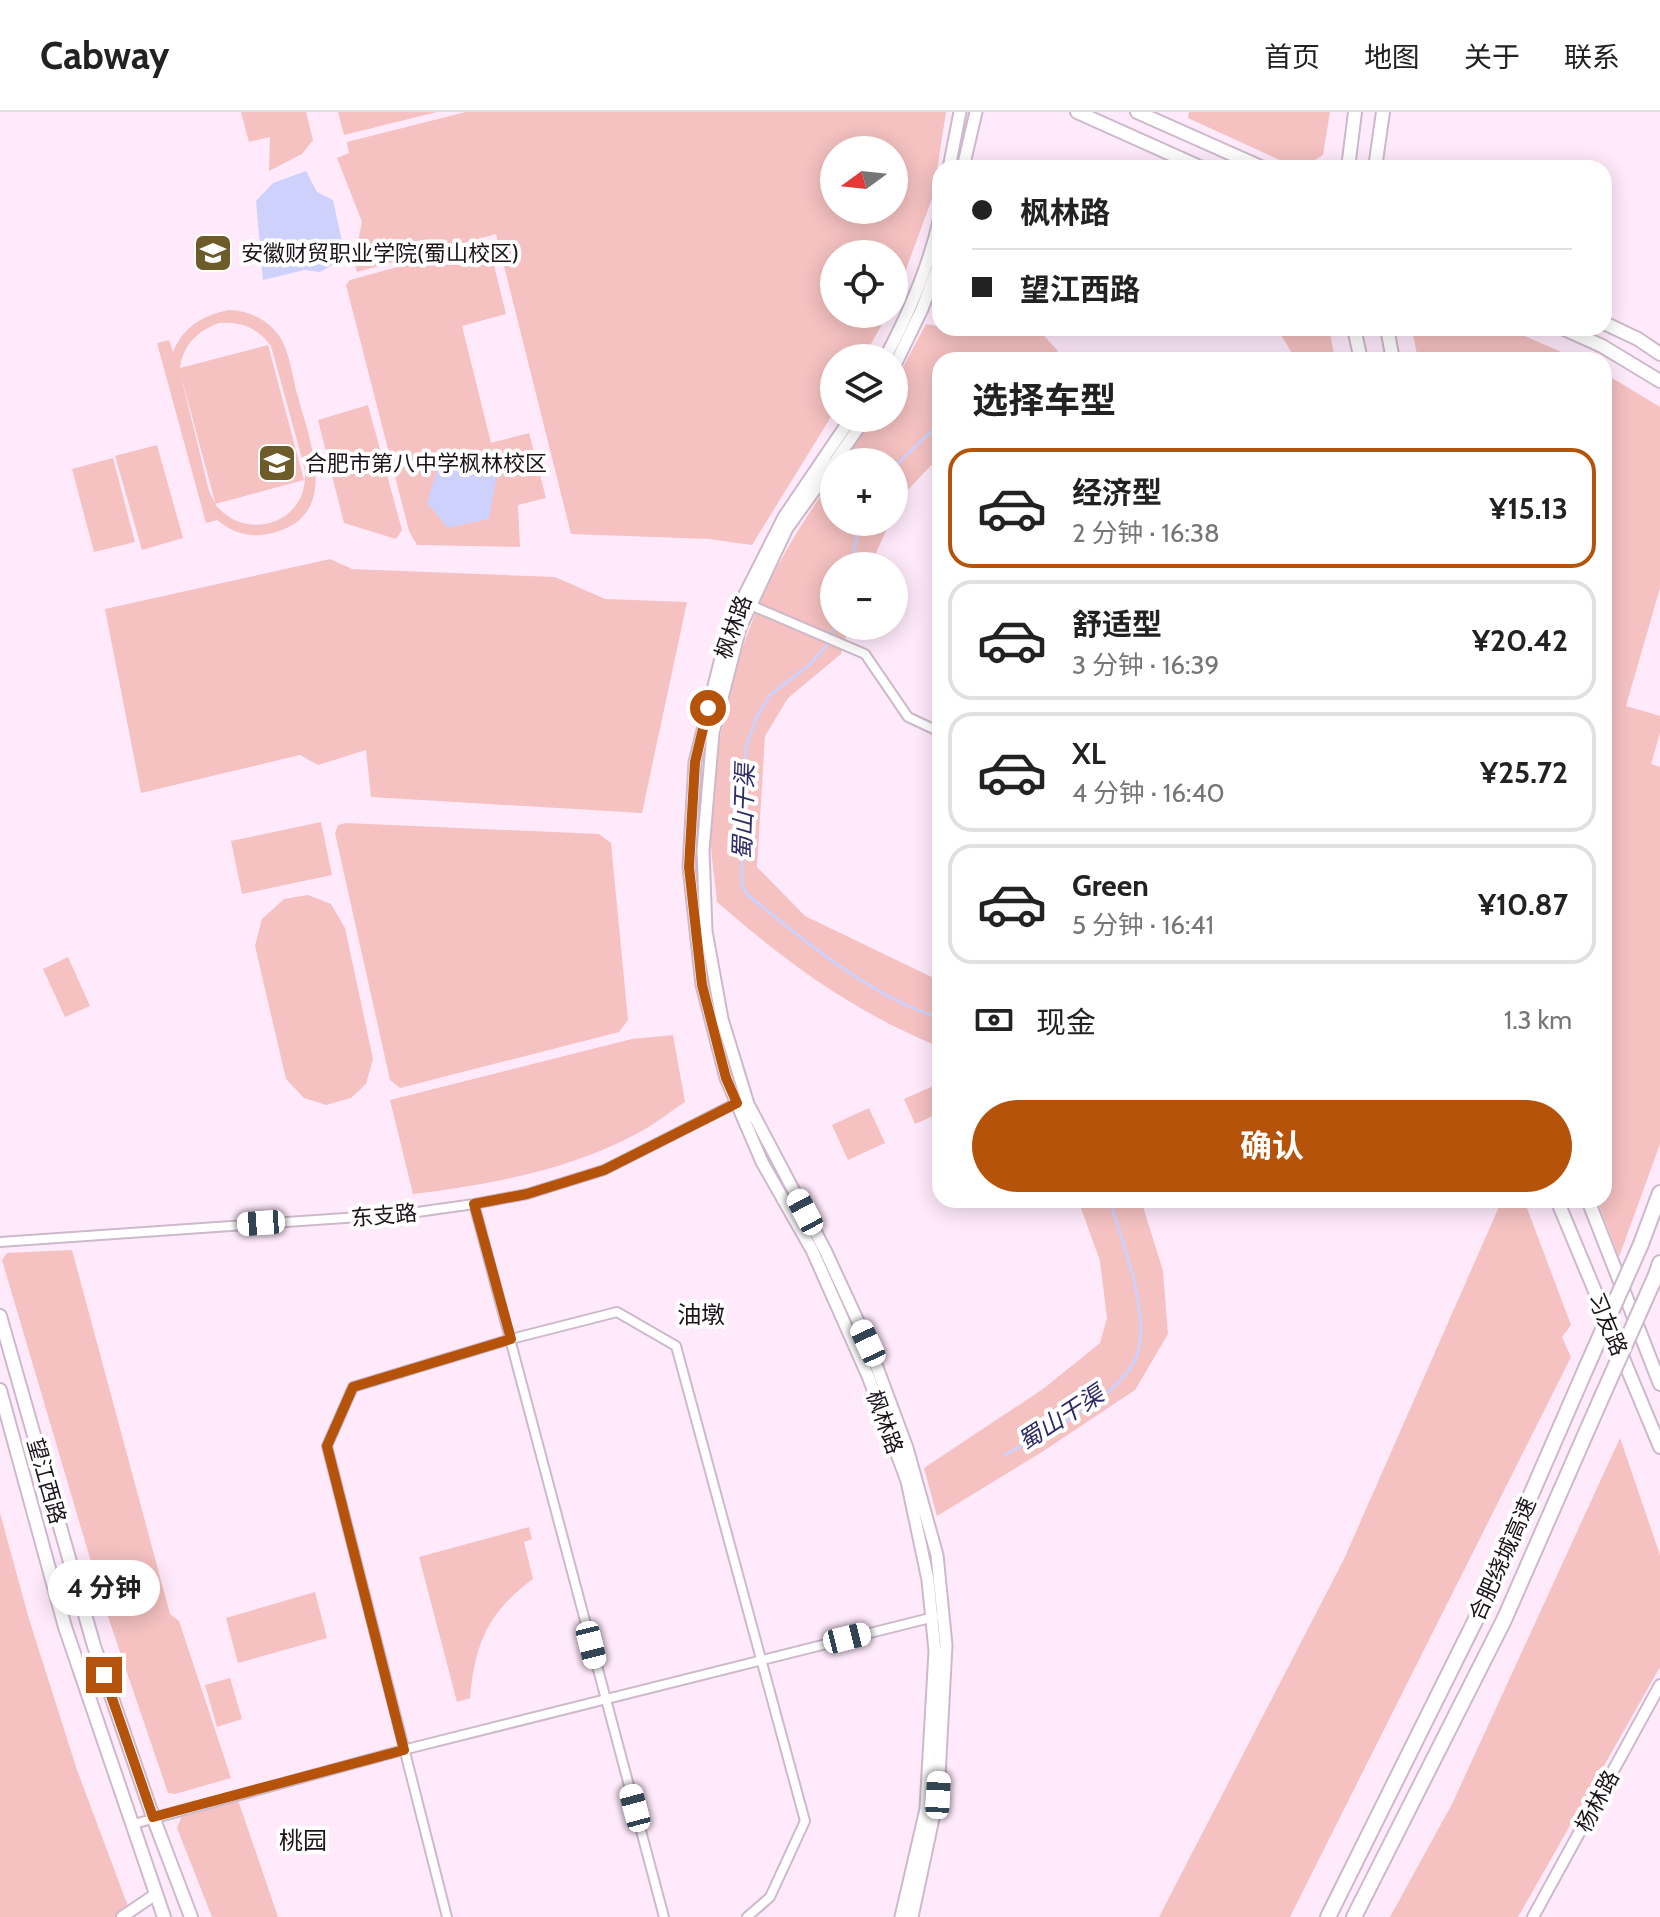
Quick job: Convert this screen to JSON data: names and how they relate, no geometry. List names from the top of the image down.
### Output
{
  "streets": {
    "highway": ["合肥绕城高速"],
    "main road": ["枫林路", "习友路", "望江西路"],
    "street": ["东支路", "杨林路"]
  },
  "crossings": [
    ["枫林路", "东支路"]
  ],
  "districts": ["油墩", "桃园"],
  "water": ["蜀山干渠"],
  "places": {
    "school or university": ["安徽财贸职业学院(蜀山校区)", "合肥市第八中学枫林校区"]
  },
  "north": "left",
  "page": {
    "header": "Cabway",
    "nav": [
      "首页",
      "地图",
      "关于",
      "联系"
    ],
    "map_buttons": ["+", "−"],
    "banner": ["枫林路", "望江西路"],
    "heading": "选择车型",
    "list": [
      {
        "name": "经济型",
        "note": "2 分钟 · 16:38",
        "value": "¥15.13"
      },
      {
        "name": "舒适型",
        "note": "3 分钟 · 16:39",
        "value": "¥20.42"
      },
      {
        "name": "XL",
        "note": "4 分钟 · 16:40",
        "value": "¥25.72"
      },
      {
        "name": "Green",
        "note": "5 分钟 · 16:41",
        "value": "¥10.87"
      }
    ],
    "pay": ["现金", "1.3 km"],
    "buttons": "确认",
    "bubble": "4 分钟"
  }
}
